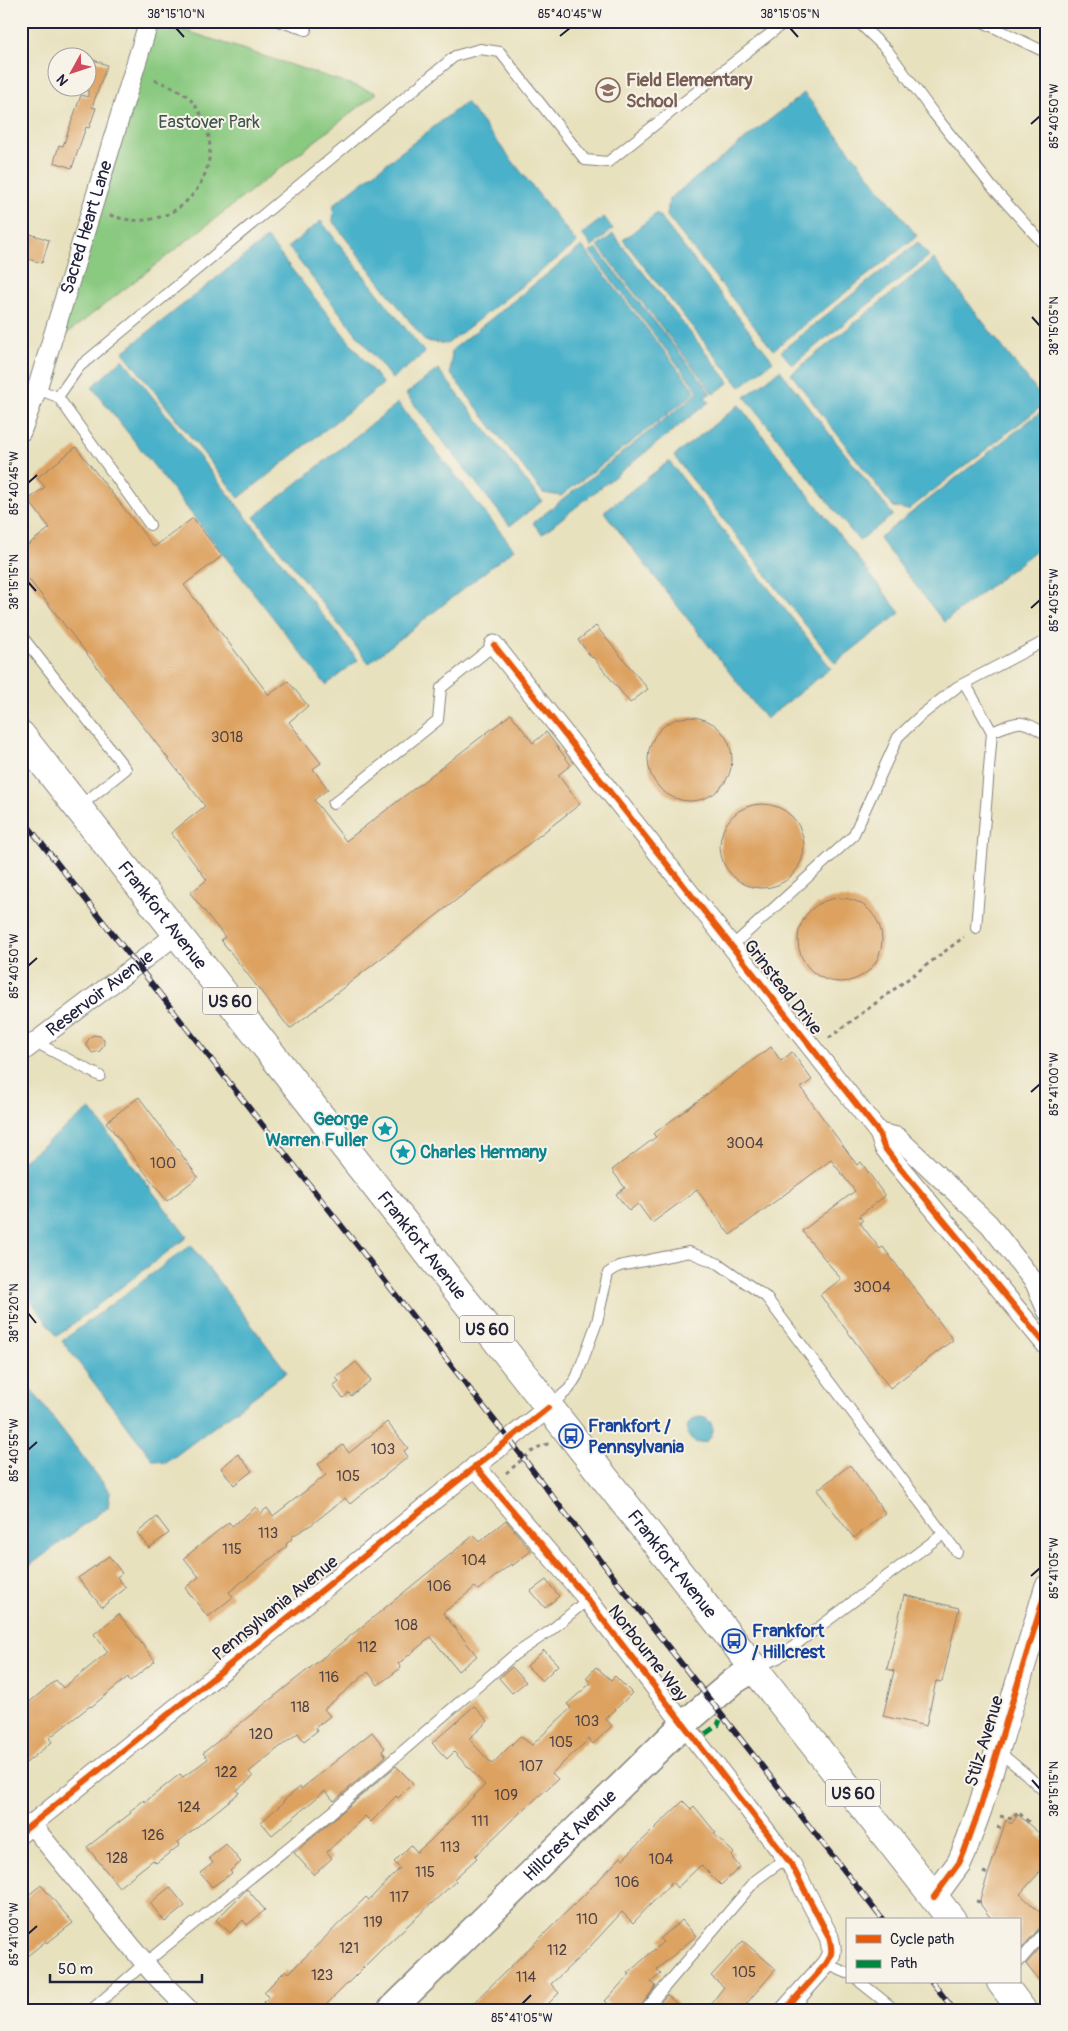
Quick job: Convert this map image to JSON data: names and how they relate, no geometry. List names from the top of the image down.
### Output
{
  "streets": {
    "main road": ["Frankfort Avenue", "US 60", "Hillcrest Avenue"],
    "street": [
      "Sacred Heart Lane",
      "Grinstead Drive",
      "Reservoir Avenue",
      "Pennsylvania Avenue",
      "Norbourne Way",
      "Stilz Avenue"
    ]
  },
  "crossings": [
    ["Frankfort Avenue", "Reservoir Avenue"],
    ["Frankfort Avenue", "Pennsylvania Avenue"],
    ["Frankfort Avenue", "Stilz Avenue"],
    ["Frankfort Avenue", "Hillcrest Avenue"],
    ["Pennsylvania Avenue", "Norbourne Way"],
    ["Norbourne Way", "Hillcrest Avenue"]
  ],
  "parks": ["Eastover Park"],
  "places": {
    "school or university": ["Field Elementary School"],
    "place": ["George Warren Fuller", "Charles Hermany"],
    "bus stop": ["Frankfort / Pennsylvania", "Frankfort / Hillcrest"]
  },
  "house_numbers": [
    "3018",
    "3004",
    "100",
    "3004",
    "103",
    "105",
    "113",
    "115",
    "104",
    "106",
    "108",
    "112",
    "116",
    "118",
    "103",
    "120",
    "105",
    "107",
    "122",
    "109",
    "124",
    "111",
    "126",
    "113",
    "128",
    "104",
    "115",
    "106",
    "117",
    "110",
    "119",
    "121",
    "112",
    "105",
    "123",
    "114"
  ],
  "legend": ["Cycle path", "Path"],
  "scale_bar": "50 m",
  "north": "bottom left",
  "coordinates": [
    "38°15'10\"N",
    "85°40'45\"W",
    "38°15'05\"N",
    "85°40'50\"W",
    "38°15'15\"N",
    "85°40'55\"W",
    "85°41'00\"W",
    "38°15'20\"N",
    "85°41'05\"W"
  ]
}
